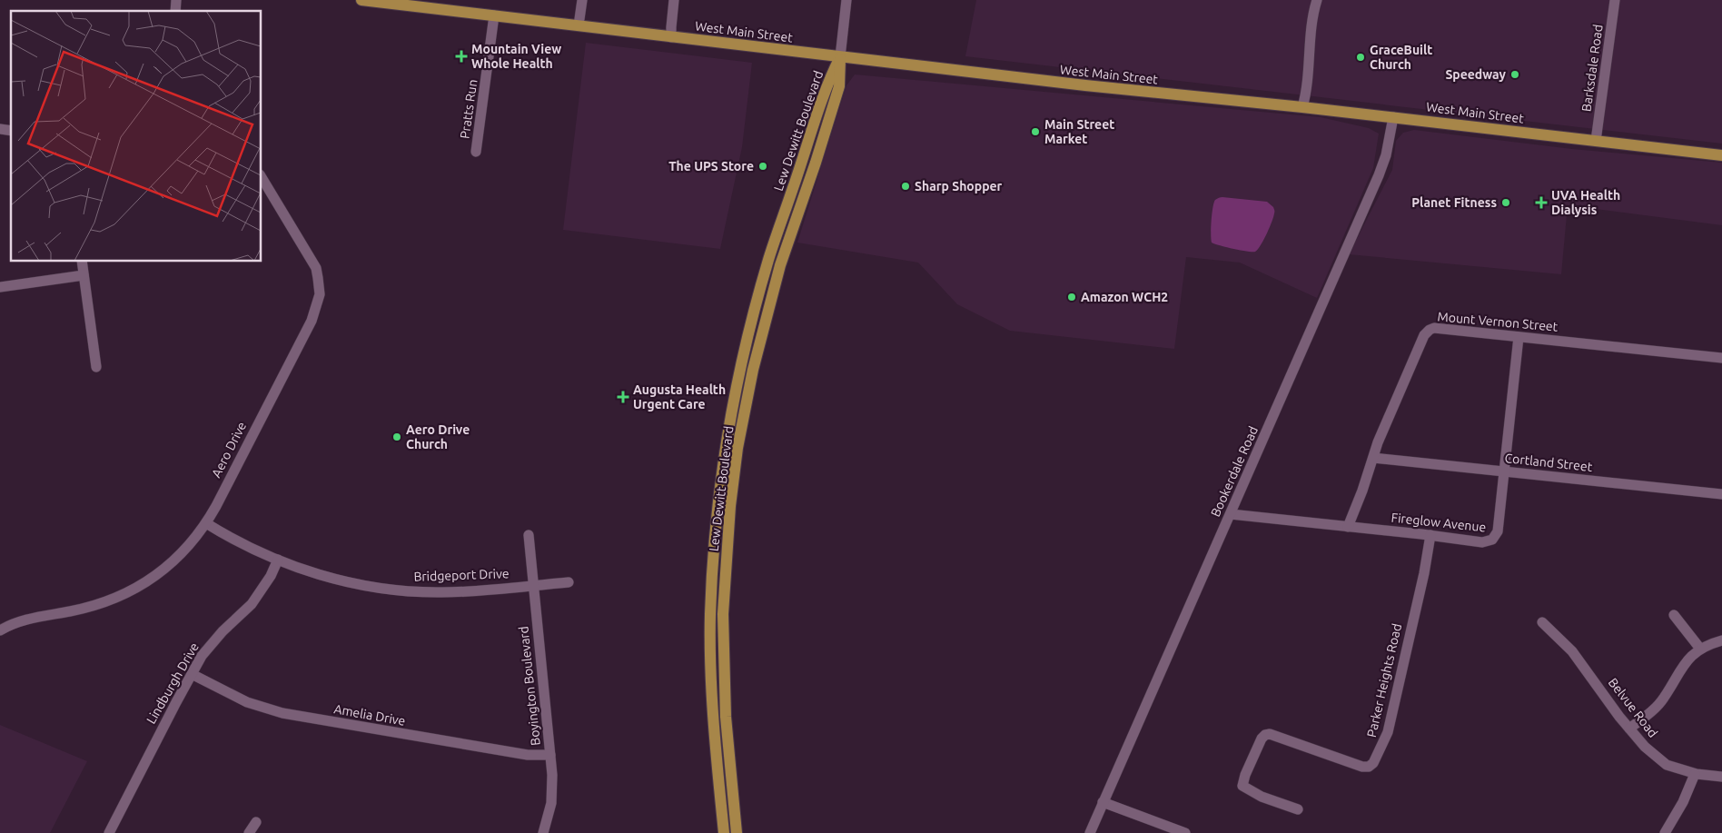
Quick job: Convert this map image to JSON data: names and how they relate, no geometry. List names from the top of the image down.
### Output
{
  "streets": {
    "main road": ["West Main Street", "Lew Dewitt Boulevard"],
    "street": [
      "Barksdale Road",
      "Pratts Run",
      "Mount Vernon Street",
      "Aero Drive",
      "Cortland Street",
      "Bookerdale Road",
      "Fireglow Avenue",
      "Bridgeport Drive",
      "Parker Heights Road",
      "Lindburgh Drive",
      "Boyington Boulevard",
      "Belvue Road",
      "Amelia Drive"
    ]
  },
  "crossings": [
    ["West Main Street", "Barksdale Road"],
    ["West Main Street", "Pratts Run"],
    ["West Main Street", "Lew Dewitt Boulevard"],
    ["West Main Street", "Bookerdale Road"],
    ["Mount Vernon Street", "Cortland Street"],
    ["Mount Vernon Street", "Fireglow Avenue"],
    ["Cortland Street", "Fireglow Avenue"],
    ["Bookerdale Road", "Fireglow Avenue"],
    ["Fireglow Avenue", "Parker Heights Road"],
    ["Bridgeport Drive", "Lindburgh Drive"],
    ["Bridgeport Drive", "Boyington Boulevard"],
    ["Lindburgh Drive", "Amelia Drive"],
    ["Boyington Boulevard", "Amelia Drive"]
  ],
  "places": {
    "health": ["Mountain View Whole Health", "UVA Health Dialysis", "Augusta Health Urgent Care"],
    "other": [
      "GraceBuilt Church",
      "Speedway",
      "Main Street Market",
      "The UPS Store",
      "Sharp Shopper",
      "Planet Fitness",
      "Amazon WCH2",
      "Aero Drive Church"
    ]
  }
}
